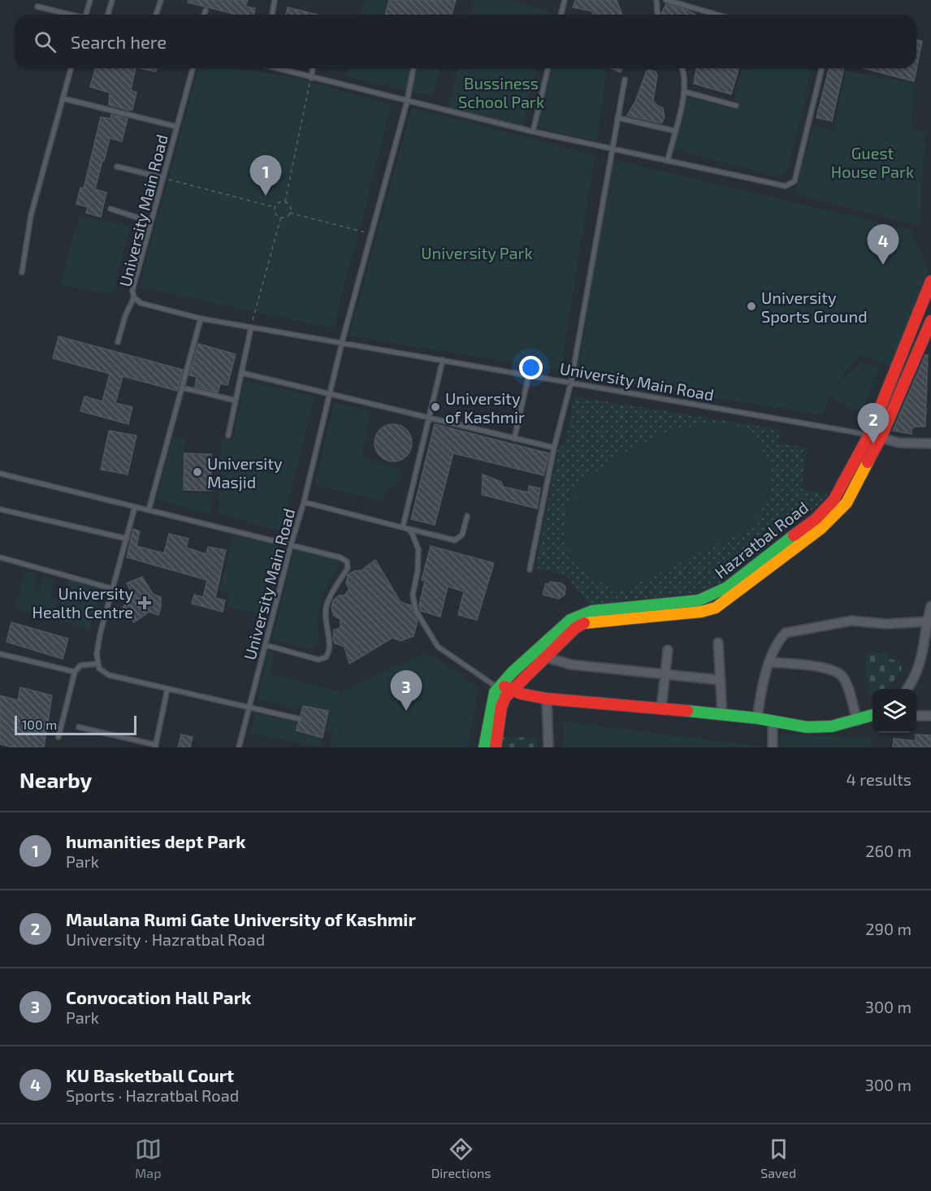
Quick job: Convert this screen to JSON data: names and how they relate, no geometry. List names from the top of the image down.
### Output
{
  "streets": {
    "main road": ["Hazratbal Road"],
    "lane": ["University Main Road"]
  },
  "crossings": [
    ["University Main Road", "Hazratbal Road"]
  ],
  "parks": ["Bussiness School Park", "Guest House Park", "University Park"],
  "places": {
    "other": ["University Sports Ground", "University of Kashmir", "University Masjid"],
    "health": ["University Health Centre"]
  },
  "scale_bar": "100 m",
  "page": {
    "search": "Search here",
    "pins": [
      "1",
      "4",
      "2",
      "3"
    ],
    "scale": "100 m",
    "heading": ["Nearby", "4 results"],
    "list": [
      {
        "mark": "1",
        "name": "humanities dept Park",
        "note": "Park",
        "value": "260 m"
      },
      {
        "mark": "2",
        "name": "Maulana Rumi Gate University of Kashmir",
        "note": "University · Hazratbal Road",
        "value": "290 m"
      },
      {
        "mark": "3",
        "name": "Convocation Hall Park",
        "note": "Park",
        "value": "300 m"
      },
      {
        "mark": "4",
        "name": "KU Basketball Court",
        "note": "Sports · Hazratbal Road",
        "value": "300 m"
      }
    ],
    "nav": ["Map", "Directions", "Saved"]
  }
}
